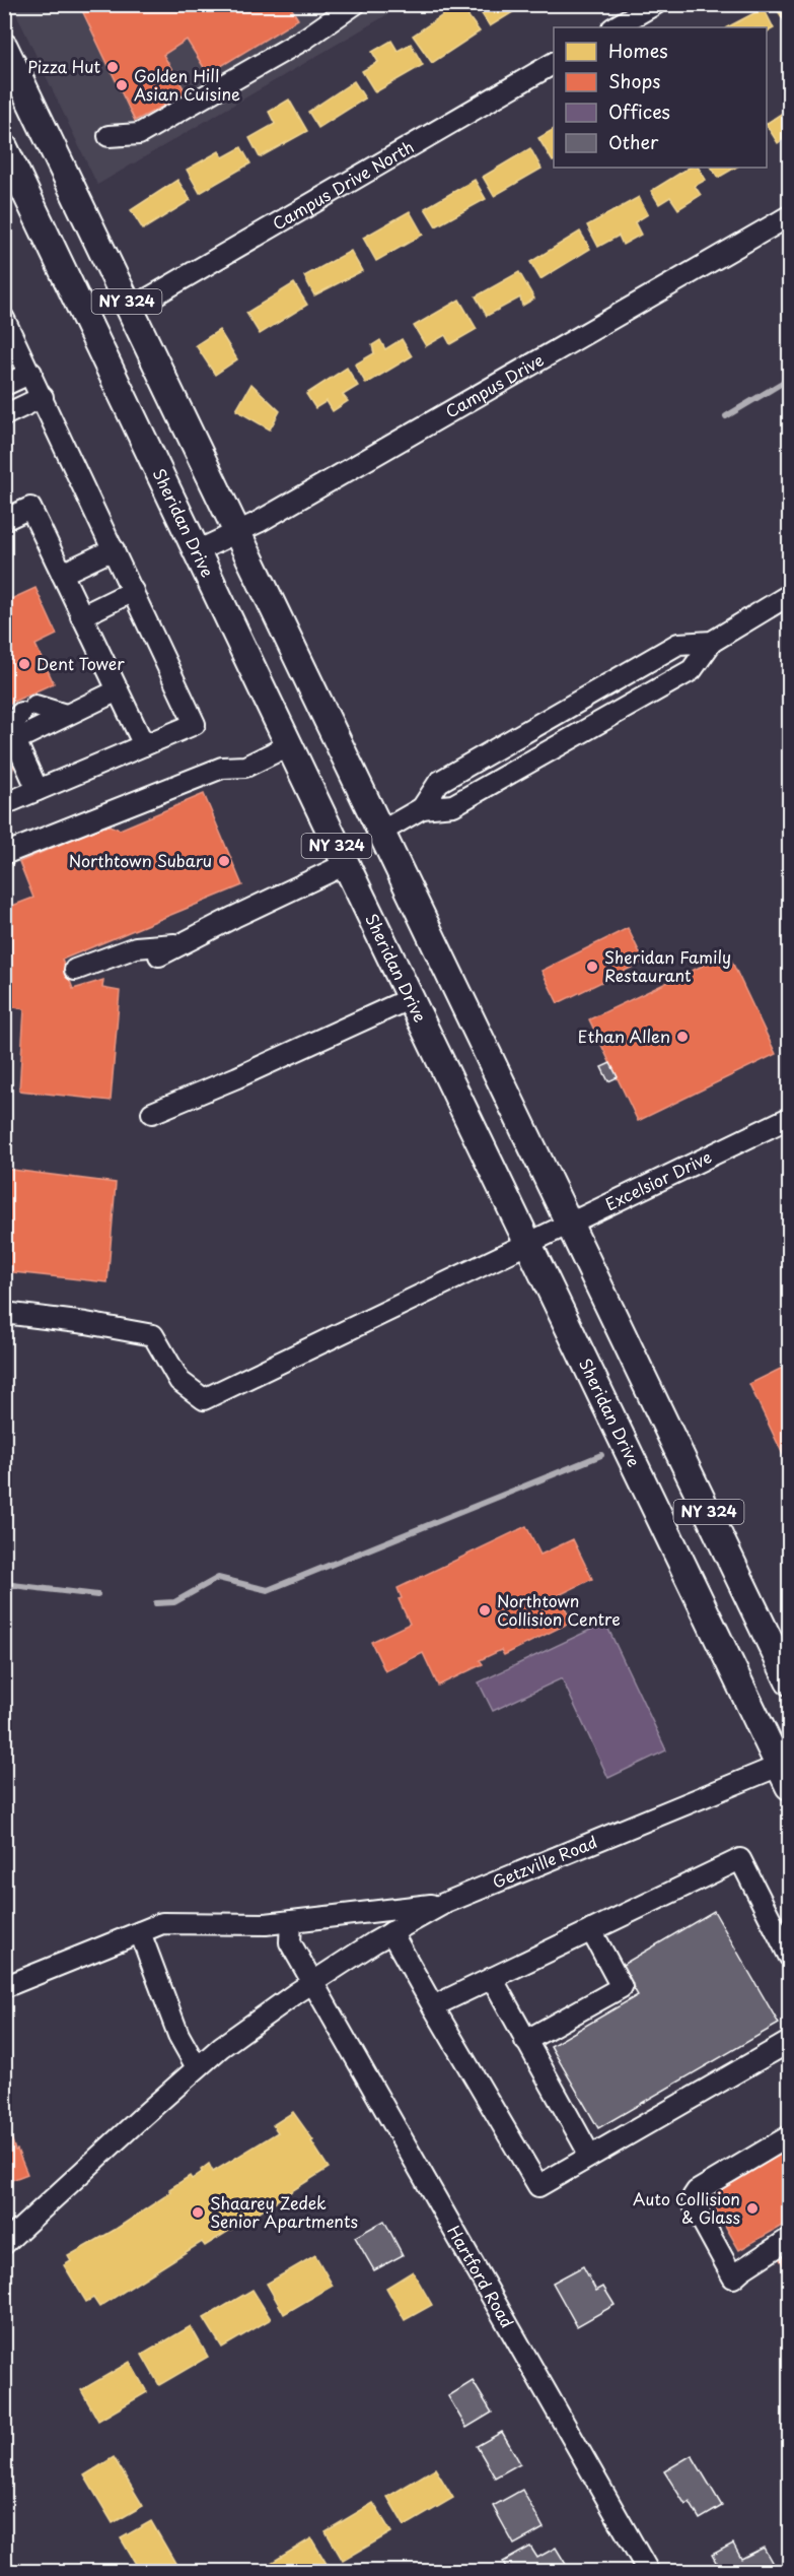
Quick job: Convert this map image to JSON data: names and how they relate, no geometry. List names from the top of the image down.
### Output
{
  "streets": {
    "main road": ["NY 324", "Sheridan Drive"],
    "street": [
      "Campus Drive North",
      "Campus Drive",
      "Excelsior Drive",
      "Getzville Road",
      "Hartford Road"
    ]
  },
  "crossings": [
    ["Campus Drive North", "NY 324"],
    ["NY 324", "Campus Drive"],
    ["NY 324", "Excelsior Drive"],
    ["Campus Drive", "Sheridan Drive"],
    ["Sheridan Drive", "Excelsior Drive"],
    ["Sheridan Drive", "Getzville Road"],
    ["Getzville Road", "Hartford Road"]
  ],
  "places": [
    "Pizza Hut",
    "Golden Hill Asian Cuisine",
    "Dent Tower",
    "Northtown Subaru",
    "Sheridan Family Restaurant",
    "Ethan Allen",
    "Northtown Collision Centre",
    "Auto Collision & Glass",
    "Shaarey Zedek Senior Apartments"
  ],
  "legend": [
    "Homes",
    "Shops",
    "Offices",
    "Other"
  ]
}
